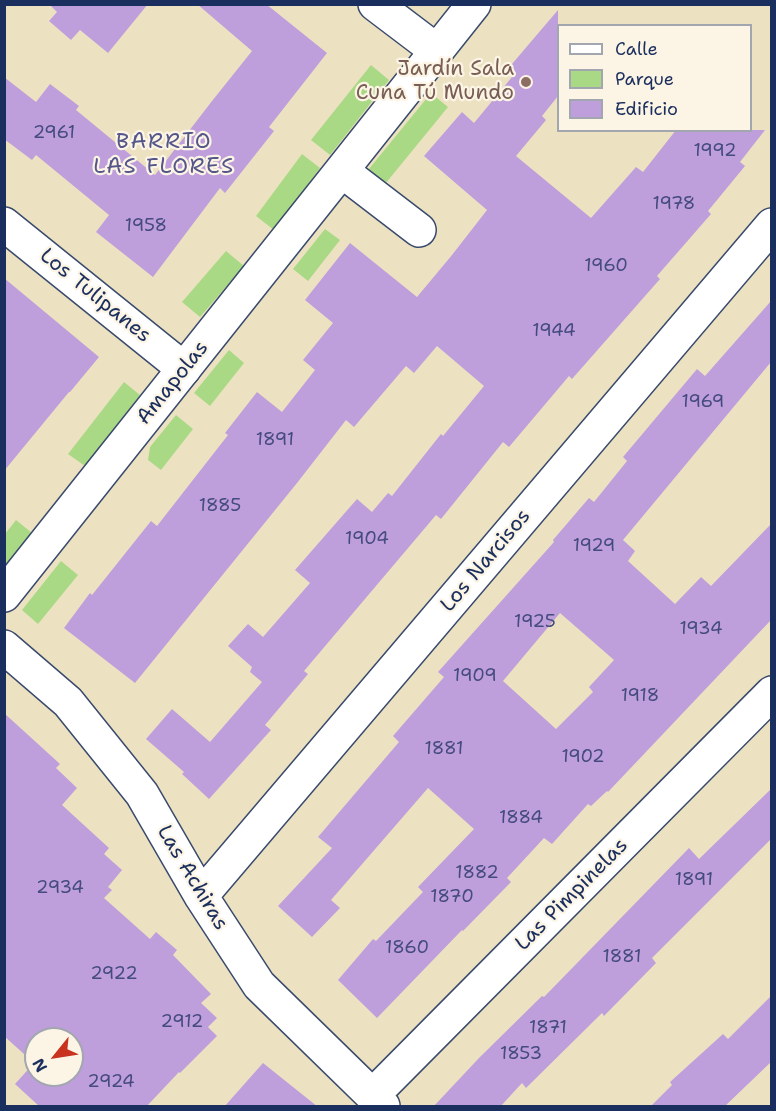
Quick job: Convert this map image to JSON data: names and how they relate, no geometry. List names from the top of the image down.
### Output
{
  "streets": {
    "street": [
      "Los Tulipanes",
      "Amapolas",
      "Los Narcisos",
      "Las Achiras",
      "Las Pimpinelas"
    ]
  },
  "crossings": [
    ["Los Tulipanes", "Amapolas"],
    ["Los Narcisos", "Las Achiras"],
    ["Las Achiras", "Las Pimpinelas"]
  ],
  "districts": ["BARRIO LAS FLORES"],
  "places": ["Jardín Sala Cuna Tú Mundo"],
  "house_numbers": [
    "2961",
    "1992",
    "1978",
    "1958",
    "1960",
    "1944",
    "1969",
    "1891",
    "1885",
    "1904",
    "1929",
    "1925",
    "1934",
    "1909",
    "1918",
    "1881",
    "1902",
    "1884",
    "1882",
    "1891",
    "2934",
    "1870",
    "1860",
    "1881",
    "2922",
    "2912",
    "1871",
    "1853",
    "2924"
  ],
  "legend": ["Calle", "Parque", "Edificio"],
  "north": "bottom left"
}
